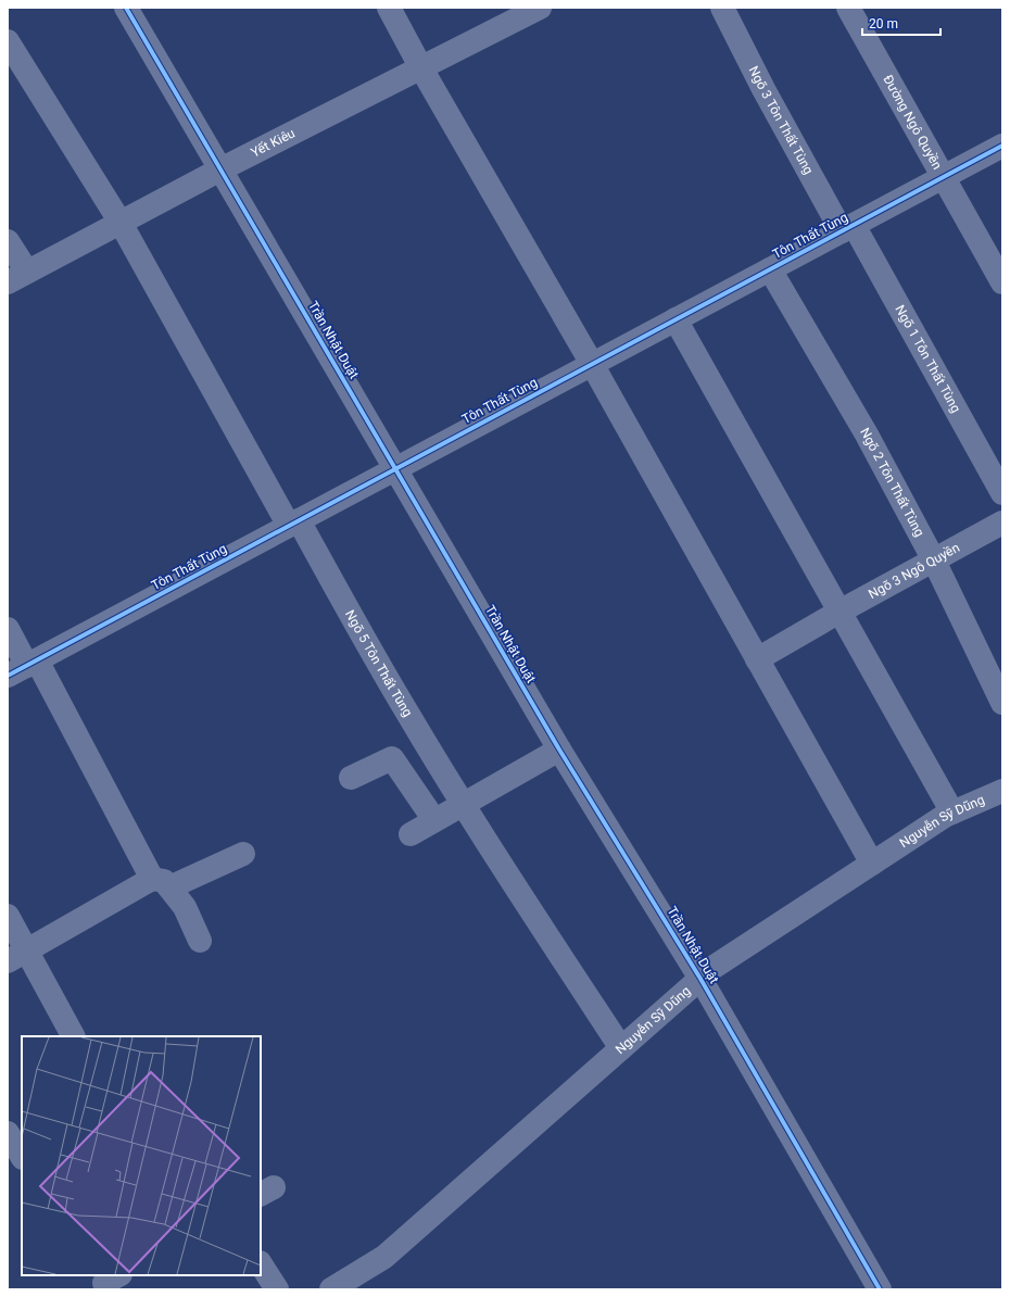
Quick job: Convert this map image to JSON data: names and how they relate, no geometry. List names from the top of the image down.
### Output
{
  "streets": {
    "street": [
      "Ngõ 3 Tôn Thất Tùng",
      "Đường Ngô Quyền",
      "Yết Kiêu",
      "Tôn Thất Tùng",
      "Trần Nhật Duật",
      "Ngõ 1 Tôn Thất Tùng",
      "Ngõ 2 Tôn Thất Tùng",
      "Ngõ 3 Ngô Quyền",
      "Ngõ 5 Tôn Thất Tùng",
      "Nguyễn Sỹ Dũng"
    ]
  },
  "crossings": [
    ["Ngõ 3 Tôn Thất Tùng", "Tôn Thất Tùng"],
    ["Ngõ 3 Tôn Thất Tùng", "Ngõ 1 Tôn Thất Tùng"],
    ["Đường Ngô Quyền", "Tôn Thất Tùng"],
    ["Yết Kiêu", "Trần Nhật Duật"],
    ["Yết Kiêu", "Ngõ 5 Tôn Thất Tùng"],
    ["Tôn Thất Tùng", "Trần Nhật Duật"],
    ["Tôn Thất Tùng", "Ngõ 1 Tôn Thất Tùng"],
    ["Tôn Thất Tùng", "Ngõ 2 Tôn Thất Tùng"],
    ["Tôn Thất Tùng", "Ngõ 5 Tôn Thất Tùng"],
    ["Trần Nhật Duật", "Nguyễn Sỹ Dũng"],
    ["Ngõ 2 Tôn Thất Tùng", "Ngõ 3 Ngô Quyền"],
    ["Ngõ 5 Tôn Thất Tùng", "Nguyễn Sỹ Dũng"]
  ],
  "scale_bar": "20 m"
}
